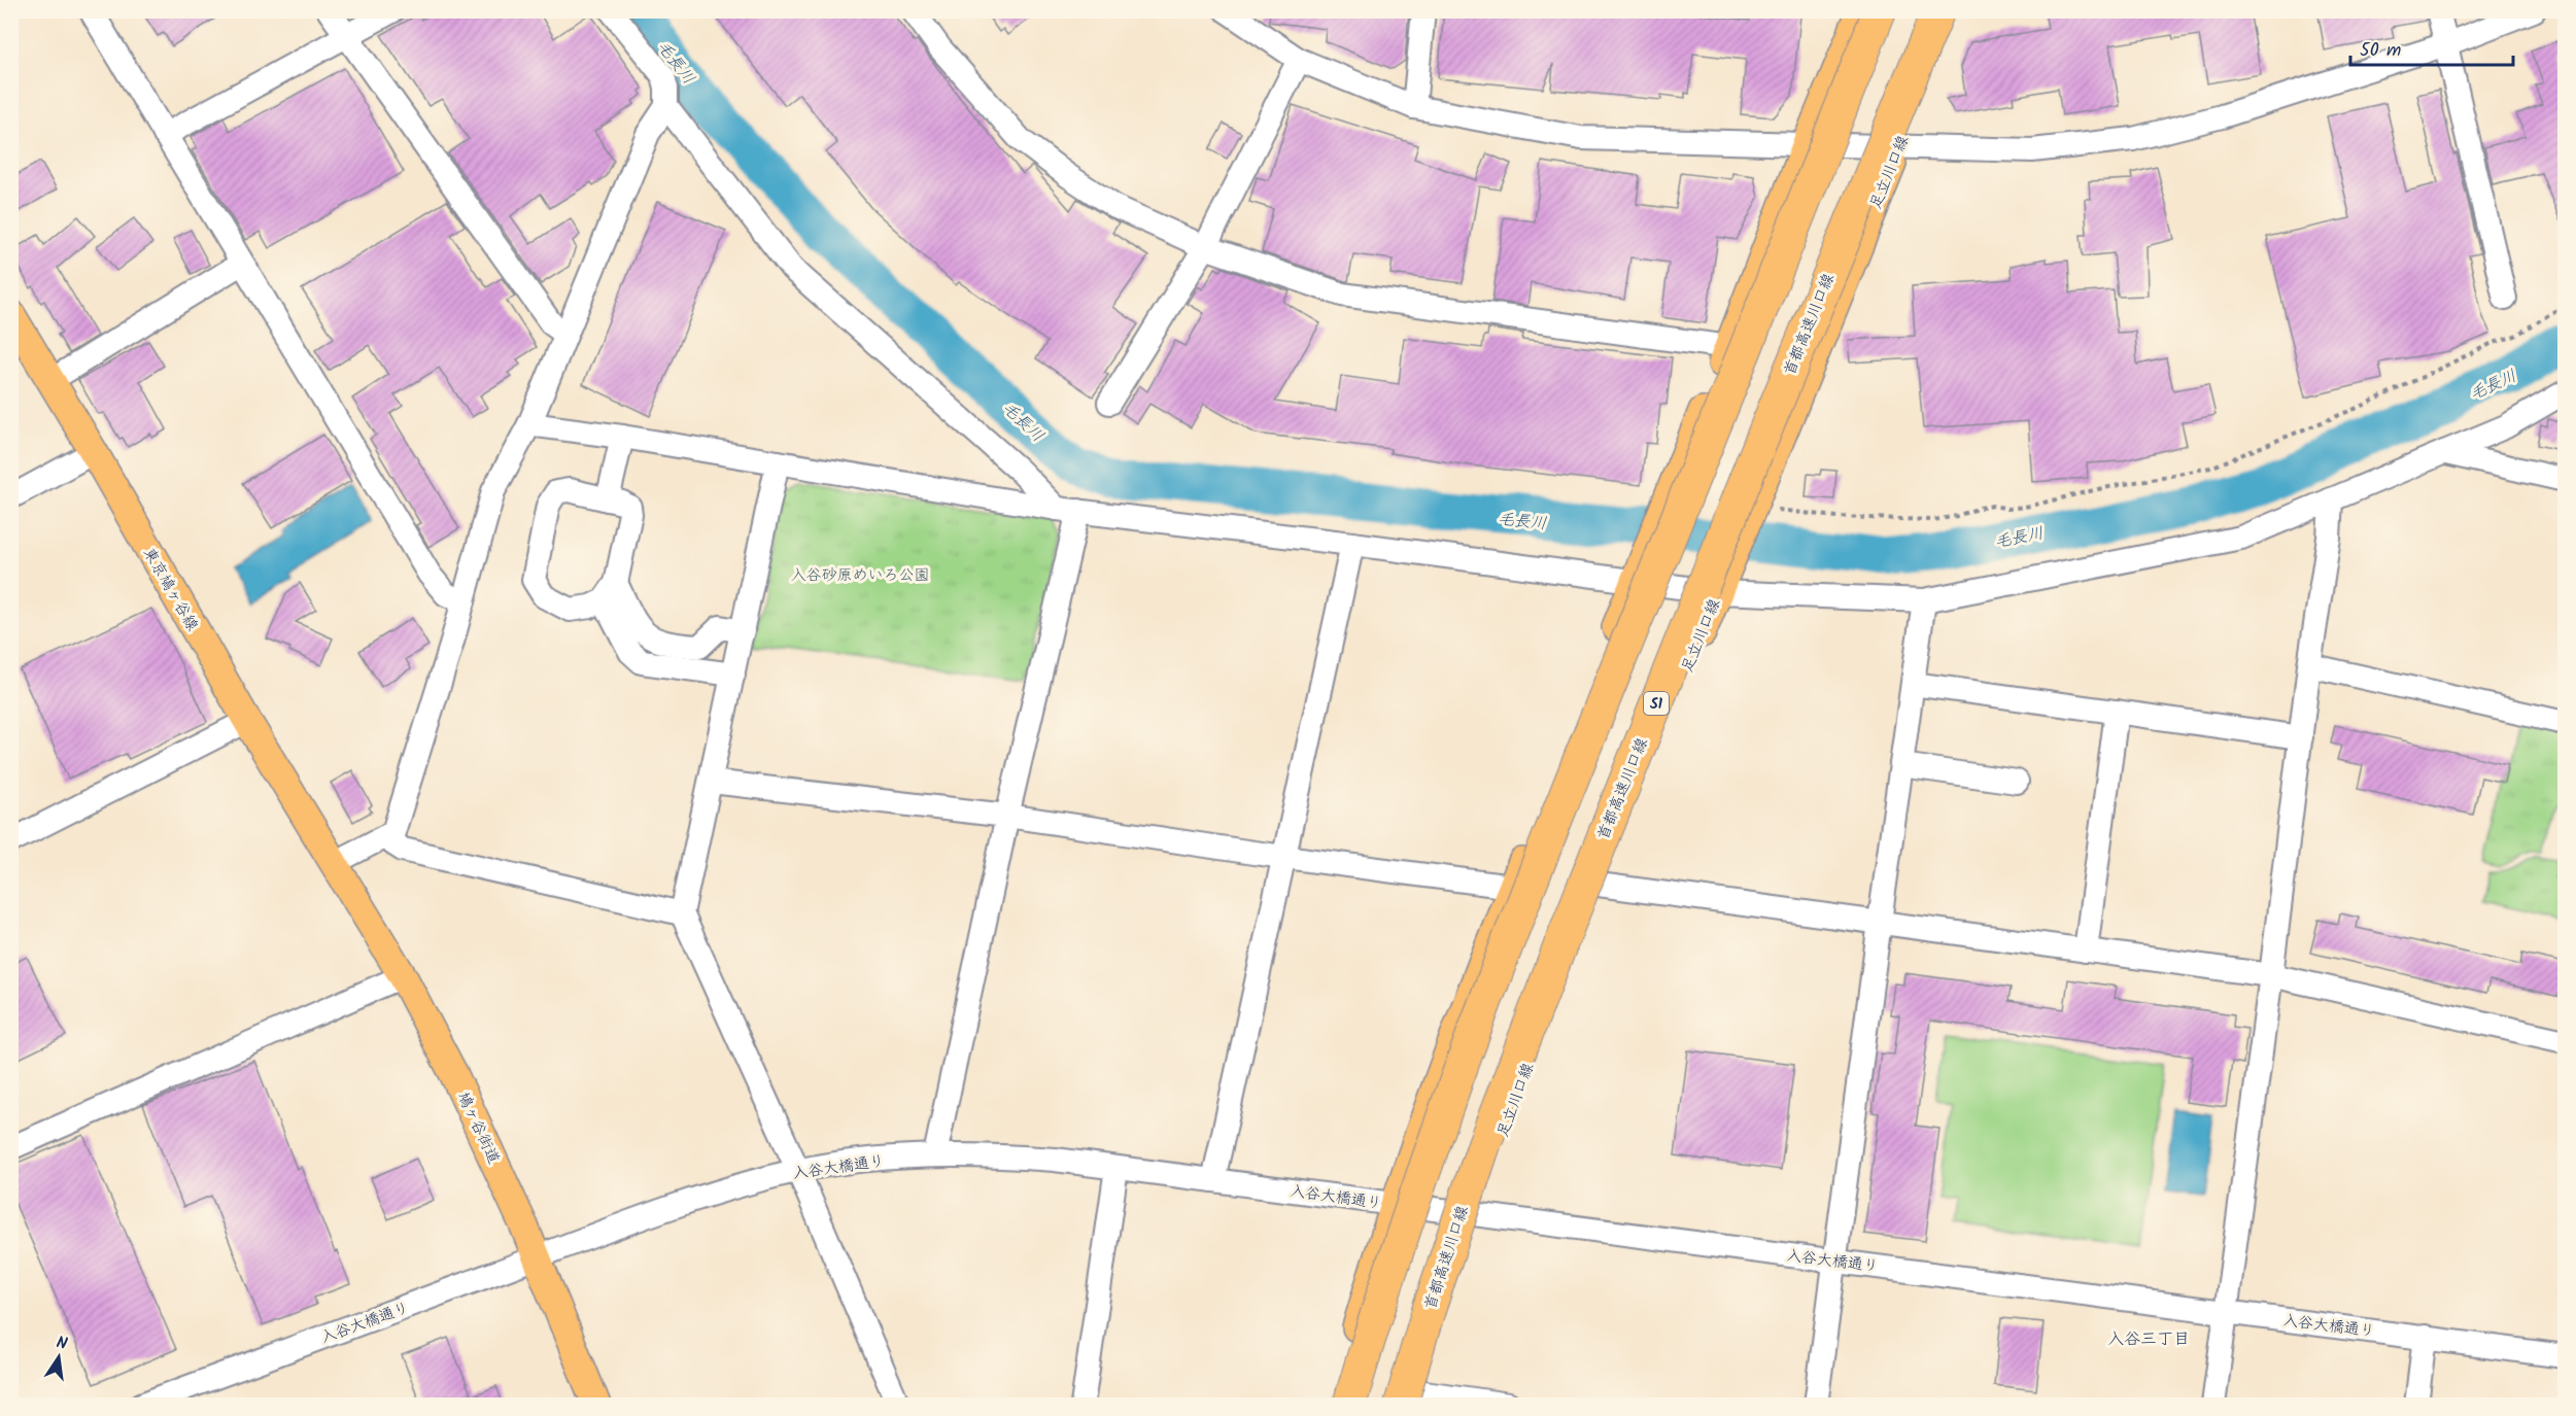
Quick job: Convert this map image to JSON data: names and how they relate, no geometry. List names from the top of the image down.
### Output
{
  "streets": {
    "highway": ["首都高速川口線", "S1"],
    "main road": ["足立川口線", "東京鳩ヶ谷線", "鳩ヶ谷街道"],
    "street": ["入谷大橋通り"]
  },
  "crossings": [
    ["足立川口線", "首都高速川口線"],
    ["足立川口線", "入谷大橋通り"],
    ["東京鳩ヶ谷線", "鳩ヶ谷街道"],
    ["鳩ヶ谷街道", "入谷大橋通り"]
  ],
  "districts": ["入谷三丁目"],
  "water": ["毛長川"],
  "parks": ["入谷砂原めいろ公園"],
  "scale_bar": "50 m",
  "north": "top"
}
